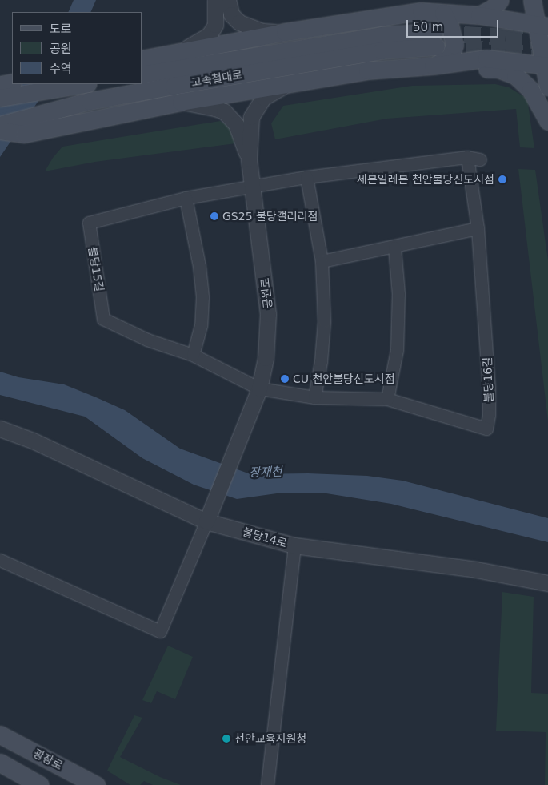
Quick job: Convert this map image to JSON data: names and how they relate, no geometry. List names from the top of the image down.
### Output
{
  "streets": {
    "main road": ["고속철대로", "광장로"],
    "street": [
      "불당15길",
      "공원로",
      "불당16길",
      "불당14로"
    ]
  },
  "crossings": [
    ["불당15길", "공원로"],
    ["불당15길", "불당16길"],
    ["공원로", "불당16길"],
    ["공원로", "불당14로"]
  ],
  "water": ["장재천"],
  "places": [
    "세븐일레븐 천안불당신도시점",
    "GS25 불당갤러리점",
    "CU 천안불당신도시점",
    "천안교육지원청"
  ],
  "legend": ["도로", "공원", "수역"],
  "scale_bar": "50 m"
}
